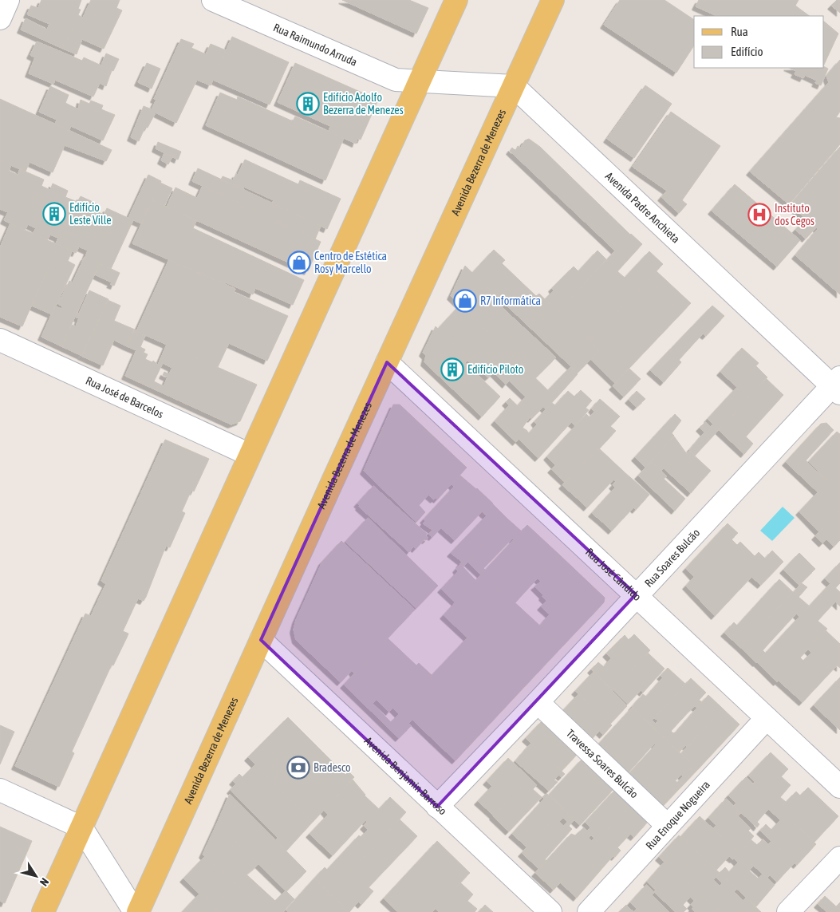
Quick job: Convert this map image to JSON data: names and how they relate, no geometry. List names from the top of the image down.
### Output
{
  "streets": {
    "main road": ["Avenida Bezerra de Menezes"],
    "street": [
      "Rua Raimundo Arruda",
      "Avenida Padre Anchieta",
      "Rua José de Barcelos",
      "Rua Soares Bulcão",
      "Rua José Cândido",
      "Travessa Soares Bulcão",
      "Avenida Benjamin Barroso",
      "Rua Enoque Nogueira"
    ]
  },
  "crossings": [
    ["Avenida Bezerra de Menezes", "Avenida Padre Anchieta"],
    ["Avenida Bezerra de Menezes", "Rua José Cândido"],
    ["Avenida Bezerra de Menezes", "Avenida Benjamin Barroso"],
    ["Avenida Padre Anchieta", "Rua Soares Bulcão"],
    ["Rua Soares Bulcão", "Rua José Cândido"],
    ["Rua Soares Bulcão", "Travessa Soares Bulcão"],
    ["Rua Soares Bulcão", "Avenida Benjamin Barroso"],
    ["Rua José Cândido", "Rua Enoque Nogueira"],
    ["Travessa Soares Bulcão", "Rua Enoque Nogueira"]
  ],
  "places": {
    "building": ["Edifício Adolfo Bezerra de Menezes", "Edifício Leste Ville", "Edifício Piloto"],
    "hospital": ["Instituto dos Cegos"],
    "shop": ["Centro de Estética Rosy Marcello", "R7 Informática"],
    "bank": ["Bradesco"]
  },
  "legend": ["Rua", "Edifício"],
  "north": "bottom right"
}
